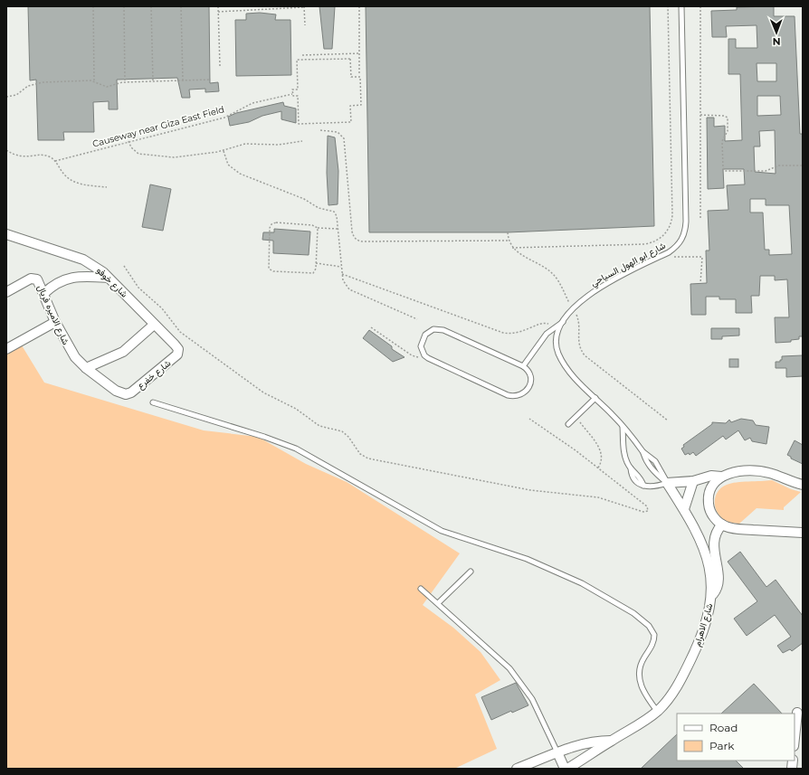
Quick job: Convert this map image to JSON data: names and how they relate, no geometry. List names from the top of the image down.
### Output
{
  "streets": {
    "street": [
      "شارع خوفو",
      "شارع الاميره فريال",
      "شارع خفرع",
      "شارع الاهرام"
    ],
    "lane": ["شارع ابو الهول السياحي"],
    "path": ["Causeway near Giza East Field"]
  },
  "crossings": [
    ["شارع ابو الهول السياحي", "شارع الاهرام"],
    ["شارع خوفو", "شارع خفرع"],
    ["شارع الاميره فريال", "شارع خفرع"]
  ],
  "legend": ["Road", "Park"],
  "north": "bottom"
}
